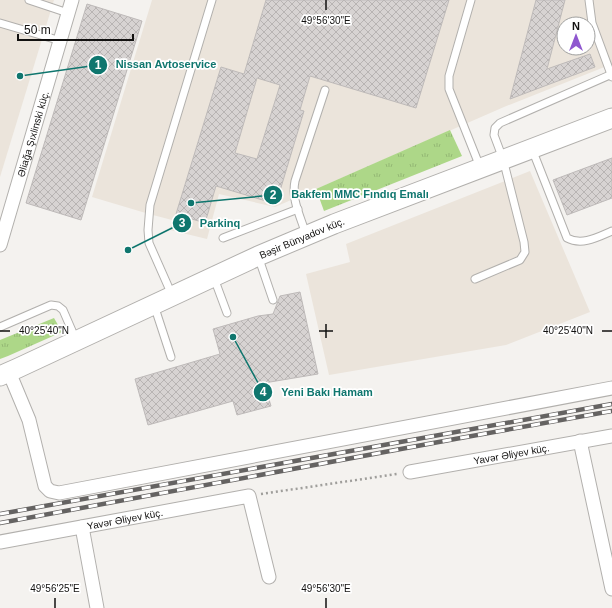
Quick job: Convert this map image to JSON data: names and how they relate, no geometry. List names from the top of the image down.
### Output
{
  "streets": {
    "street": ["Əliağa Şıxlinski küç.", "Bəşir Bünyadov küç.", "Yavər Əliyev küç."]
  },
  "places": [
    "Nissan Avtoservice",
    "Bakfem MMC Fındıq Emalı",
    "Parkinq",
    "Yeni Bakı Hamam"
  ],
  "scale_bar": "50 m",
  "north": "top",
  "coordinates": ["49°56'30\"E", "40°25'40\"N", "49°56'25\"E"]
}
